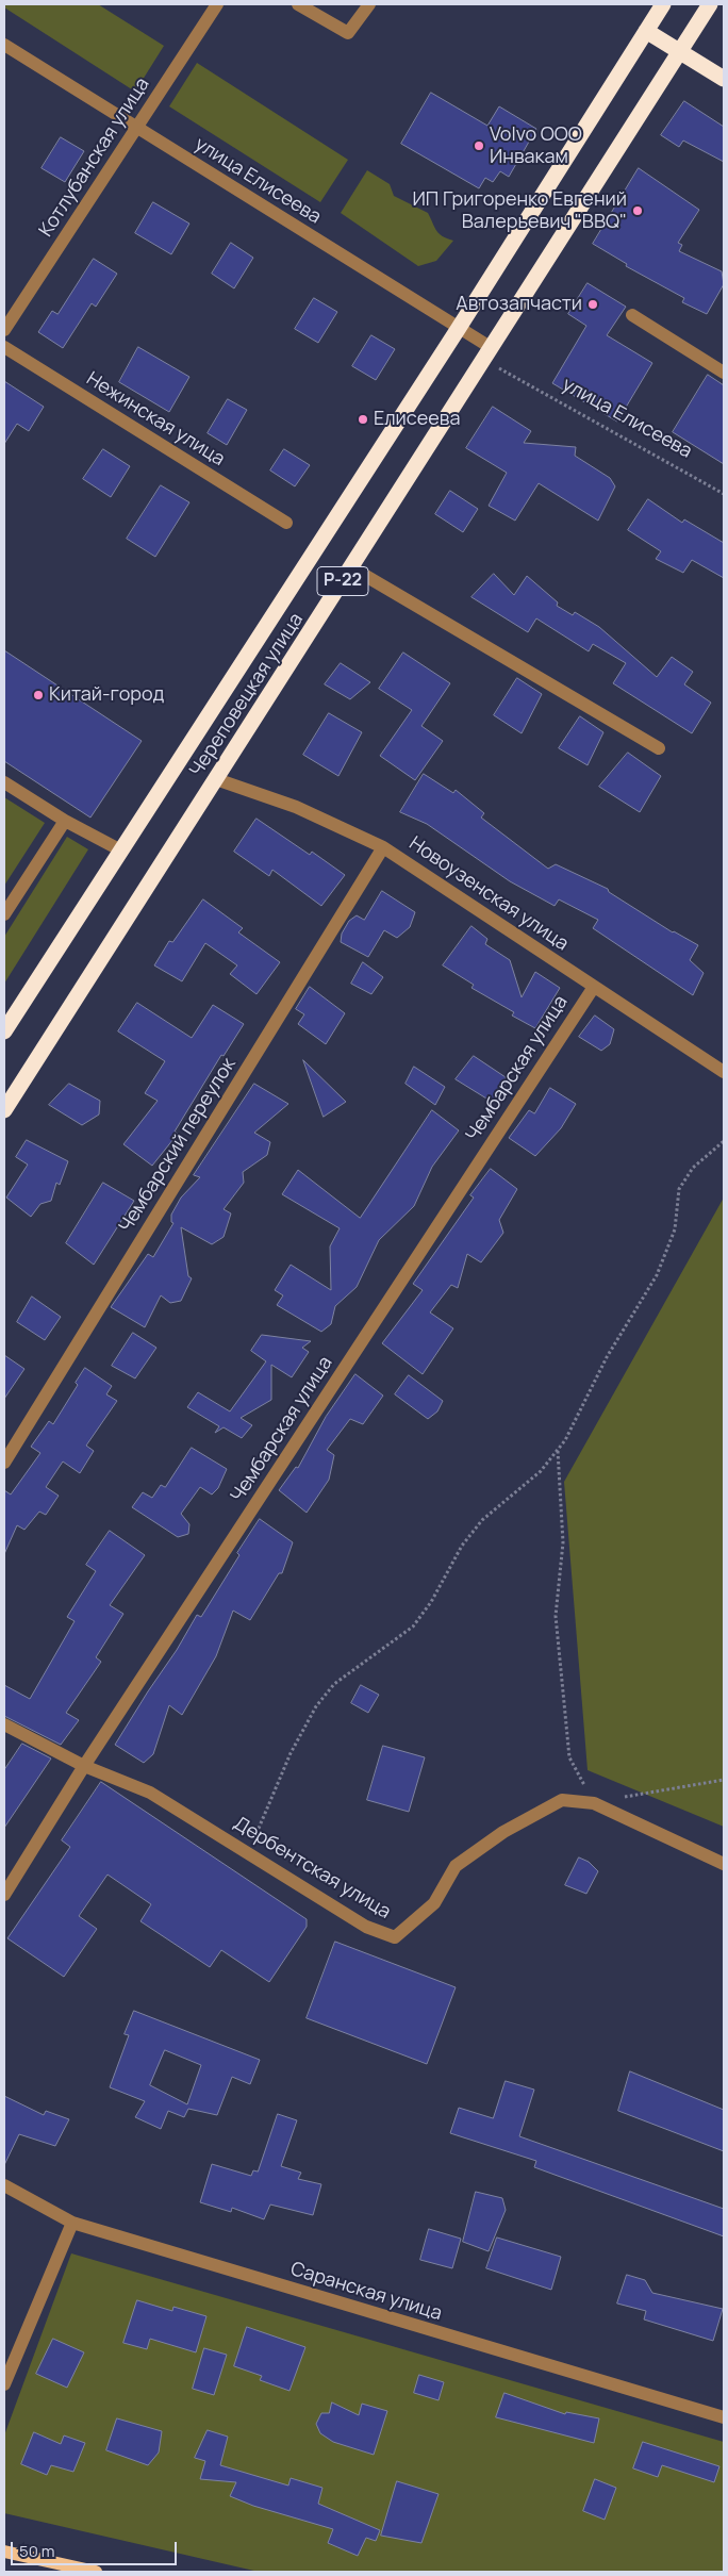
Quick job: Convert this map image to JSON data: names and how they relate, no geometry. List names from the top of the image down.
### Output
{
  "streets": {
    "highway": ["Р-22", "Череповецкая улица"],
    "street": [
      "Котлубанская улица",
      "улица Елисеева",
      "Нежинская улица",
      "Новоузенская улица",
      "Чембарская улица",
      "Чембарский переулок",
      "Дербентская улица",
      "Саранская улица"
    ]
  },
  "crossings": [
    ["Котлубанская улица", "улица Елисеева"],
    ["улица Елисеева", "Череповецкая улица"],
    ["Череповецкая улица", "Новоузенская улица"],
    ["Новоузенская улица", "Чембарская улица"],
    ["Новоузенская улица", "Чембарский переулок"],
    ["Чембарская улица", "Дербентская улица"]
  ],
  "places": [
    "Volvo ООО Инвакам",
    "ИП Григоренко Евгений Валерьевич \"BBQ\"",
    "Автозапчасти",
    "Елисеева",
    "Китай-город"
  ],
  "scale_bar": "50 m"
}
